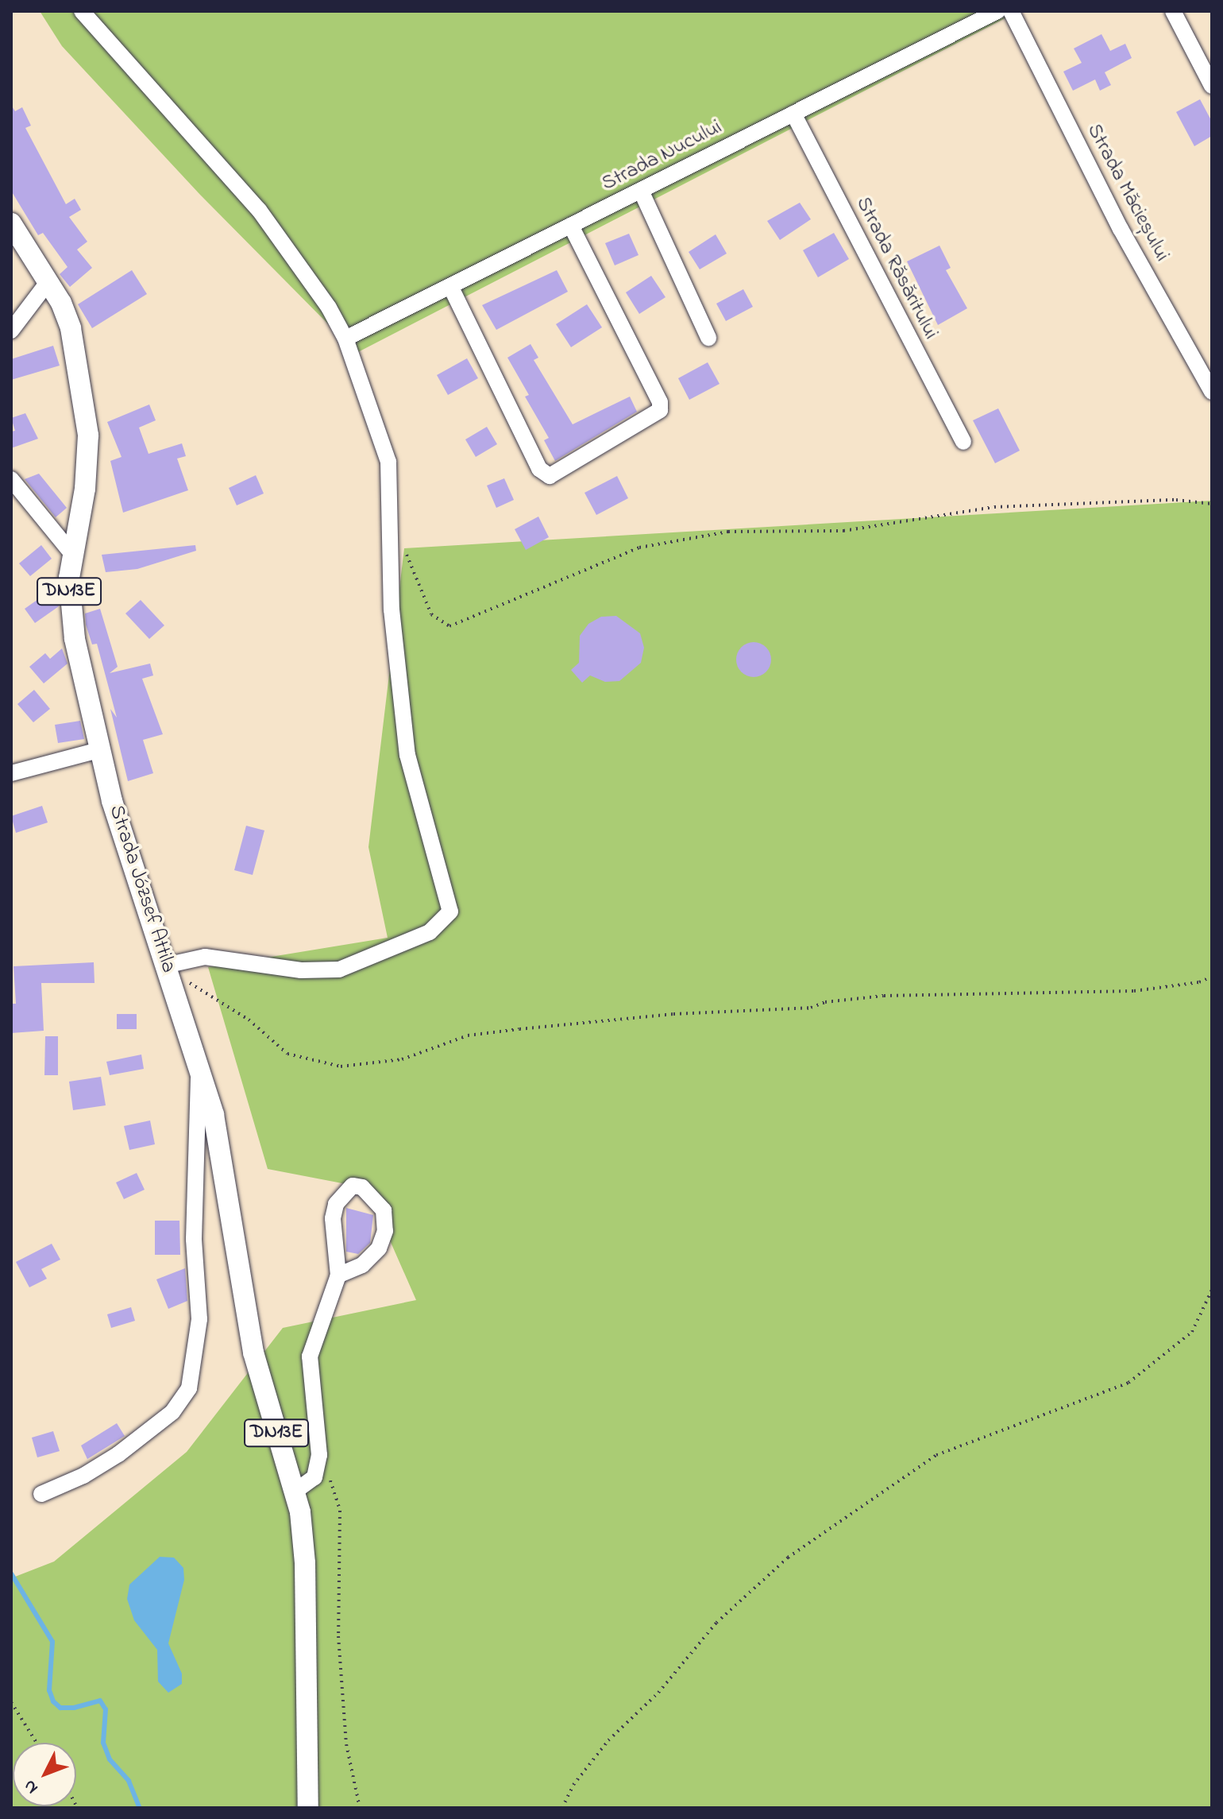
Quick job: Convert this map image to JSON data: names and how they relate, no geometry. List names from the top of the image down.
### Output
{
  "streets": {
    "main road": ["DN13E", "Strada József Attila"],
    "street": ["Strada Nucului", "Strada Măcieșului", "Strada Răsăritului"]
  },
  "crossings": [
    ["Strada Nucului", "Strada Răsăritului"],
    ["DN13E", "Strada József Attila"]
  ],
  "north": "bottom left"
}
